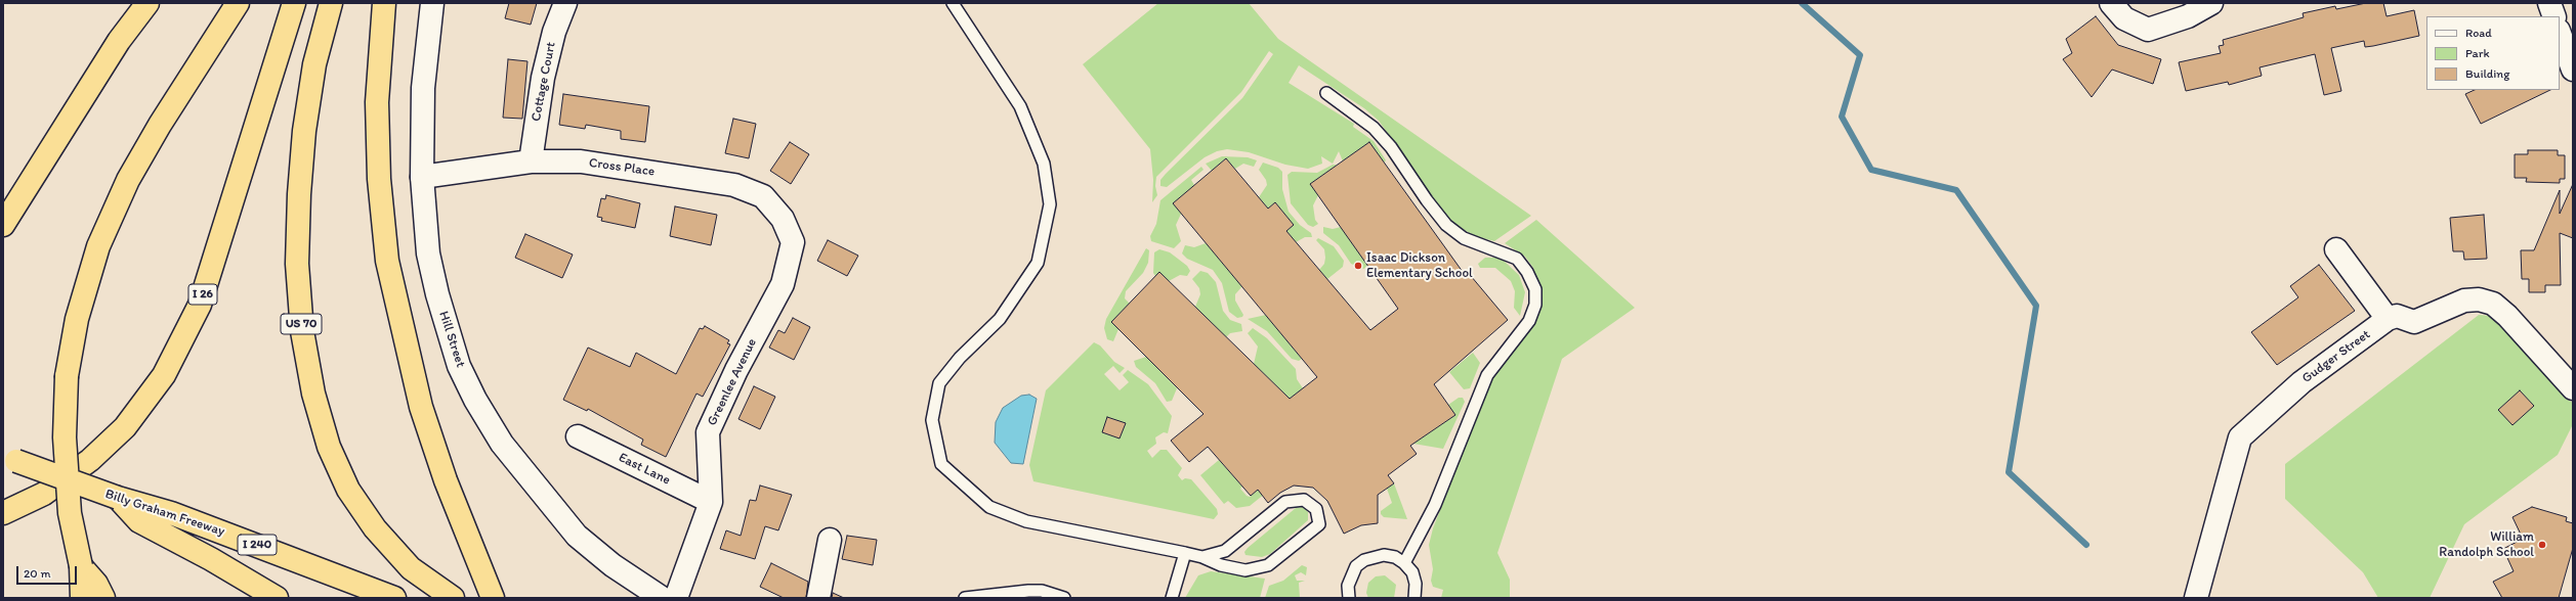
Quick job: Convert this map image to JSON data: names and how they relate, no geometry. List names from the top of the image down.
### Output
{
  "streets": {
    "highway": [
      "I 26",
      "US 70",
      "Billy Graham Freeway",
      "I 240"
    ],
    "street": [
      "Cottage Court",
      "Cross Place",
      "Hill Street",
      "Gudger Street",
      "Greenlee Avenue",
      "East Lane"
    ]
  },
  "crossings": [
    ["Cottage Court", "Cross Place"],
    ["Cross Place", "Hill Street"],
    ["Cross Place", "Greenlee Avenue"],
    ["Greenlee Avenue", "East Lane"]
  ],
  "places": ["Isaac Dickson Elementary School", "William Randolph School"],
  "legend": ["Road", "Park", "Building"],
  "scale_bar": "20 m"
}
